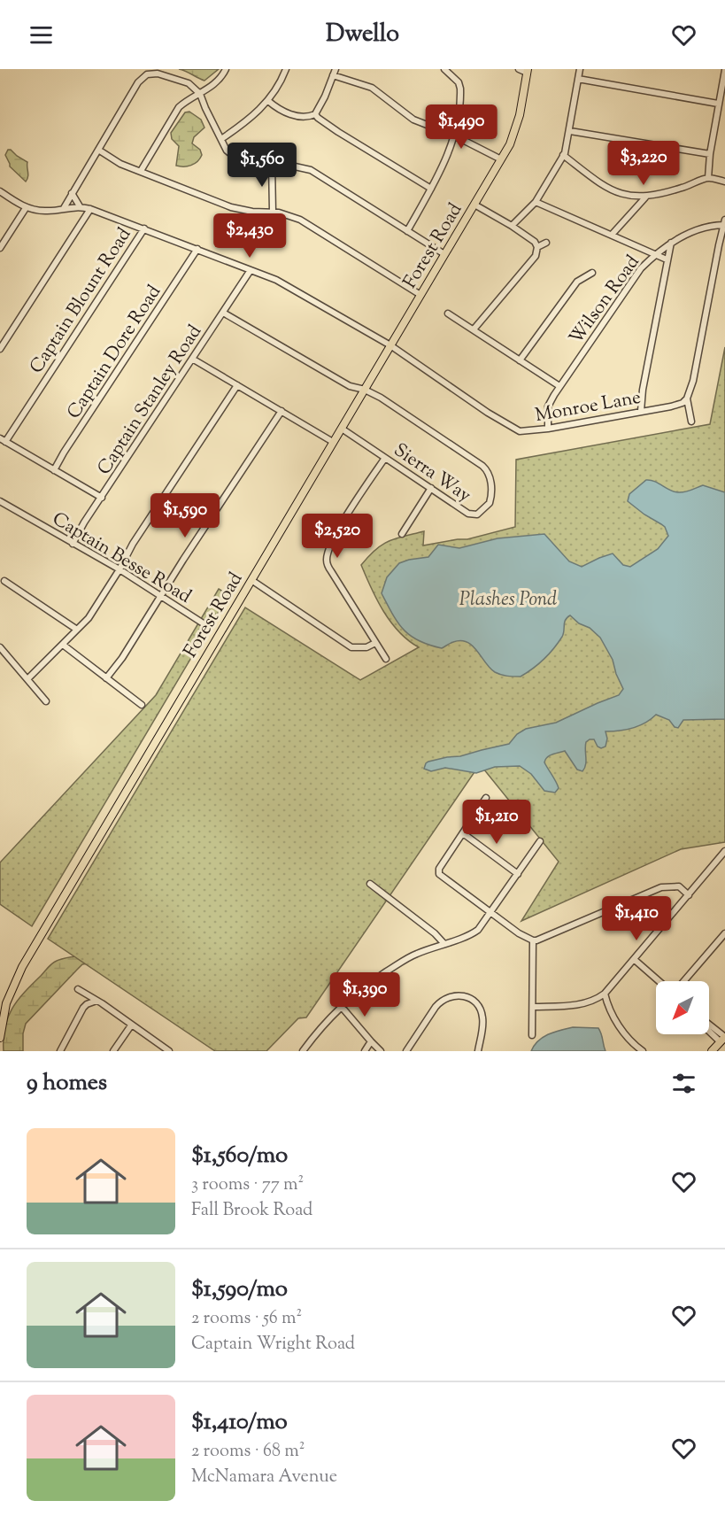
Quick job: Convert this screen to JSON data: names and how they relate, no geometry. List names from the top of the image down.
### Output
{
  "streets": {
    "main road": ["Forest Road"],
    "street": [
      "Wilson Road",
      "Captain Blount Road",
      "Captain Dore Road",
      "Captain Stanley Road",
      "Monroe Lane",
      "Sierra Way",
      "Captain Besse Road"
    ]
  },
  "crossings": [
    ["Forest Road", "Monroe Lane"],
    ["Forest Road", "Sierra Way"],
    ["Wilson Road", "Monroe Lane"],
    ["Captain Blount Road", "Monroe Lane"],
    ["Captain Dore Road", "Monroe Lane"],
    ["Captain Stanley Road", "Monroe Lane"],
    ["Captain Stanley Road", "Captain Besse Road"]
  ],
  "water": ["Plashes Pond"],
  "north": "bottom left",
  "page": {
    "header": "Dwello",
    "price": [
      "$1,490",
      "$3,220",
      "$1,560",
      "$2,430",
      "$1,590",
      "$2,520",
      "$1,210",
      "$1,410",
      "$1,390"
    ],
    "heading": "9 homes",
    "list": [
      {
        "name": "$1,560/mo",
        "note": "3 rooms · 77 m² · Fall Brook Road"
      },
      {
        "name": "$1,590/mo",
        "note": "2 rooms · 56 m² · Captain Wright Road"
      },
      {
        "name": "$1,410/mo",
        "note": "2 rooms · 68 m² · McNamara Avenue"
      }
    ]
  }
}
